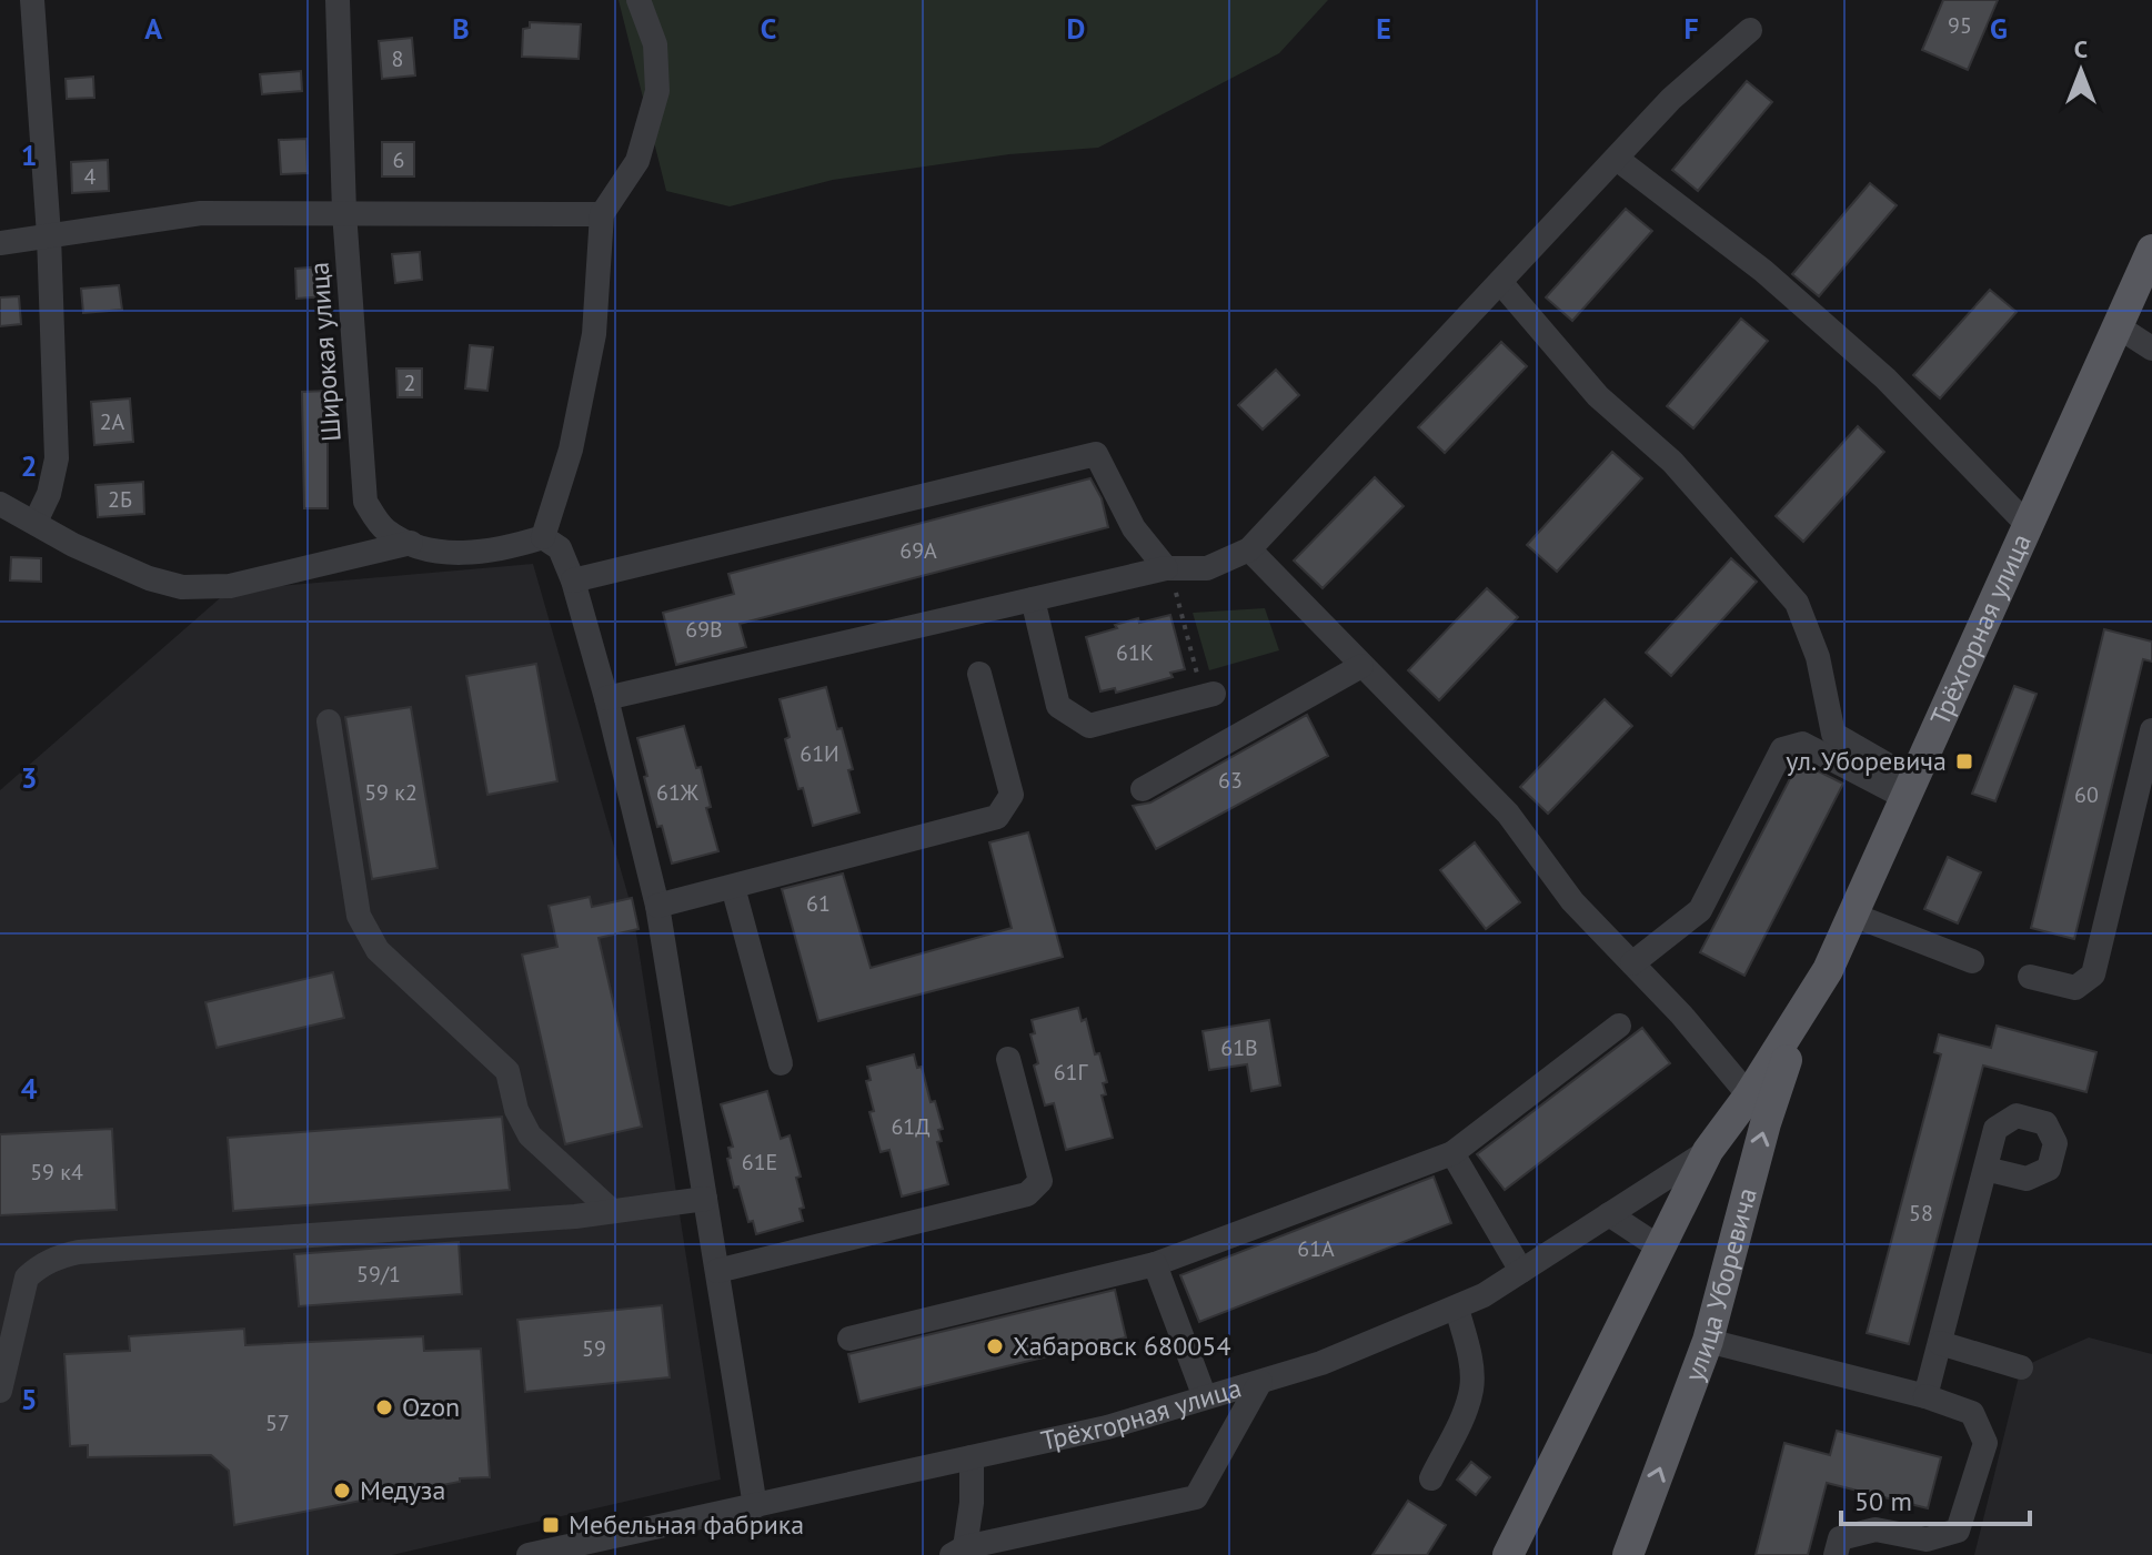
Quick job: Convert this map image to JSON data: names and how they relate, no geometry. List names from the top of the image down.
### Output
{
  "streets": {
    "main road": ["Трёхгорная улица", "улица Уборевича"],
    "street": ["Широкая улица"]
  },
  "crossings": [
    ["Трёхгорная улица", "улица Уборевича"]
  ],
  "places": {
    "transit": ["ул. Уборевича", "Мебельная фабрика"],
    "other": ["Хабаровск 680054", "Ozon", "Медуза"]
  },
  "house_numbers": [
    "95",
    "8",
    "6",
    "4",
    "2",
    "2А",
    "2Б",
    "69А",
    "69В",
    "61К",
    "61И",
    "63",
    "59 к2",
    "61Ж",
    "60",
    "61",
    "61В",
    "61Г",
    "61Д",
    "61Е",
    "59 к4",
    "58",
    "61А",
    "59/1",
    "59",
    "57"
  ],
  "scale_bar": "50 m",
  "north": "top",
  "grid": {
    "columns": [
      "A",
      "B",
      "C",
      "D",
      "E",
      "F",
      "G"
    ],
    "rows": [
      "1",
      "2",
      "3",
      "4",
      "5"
    ]
  }
}
